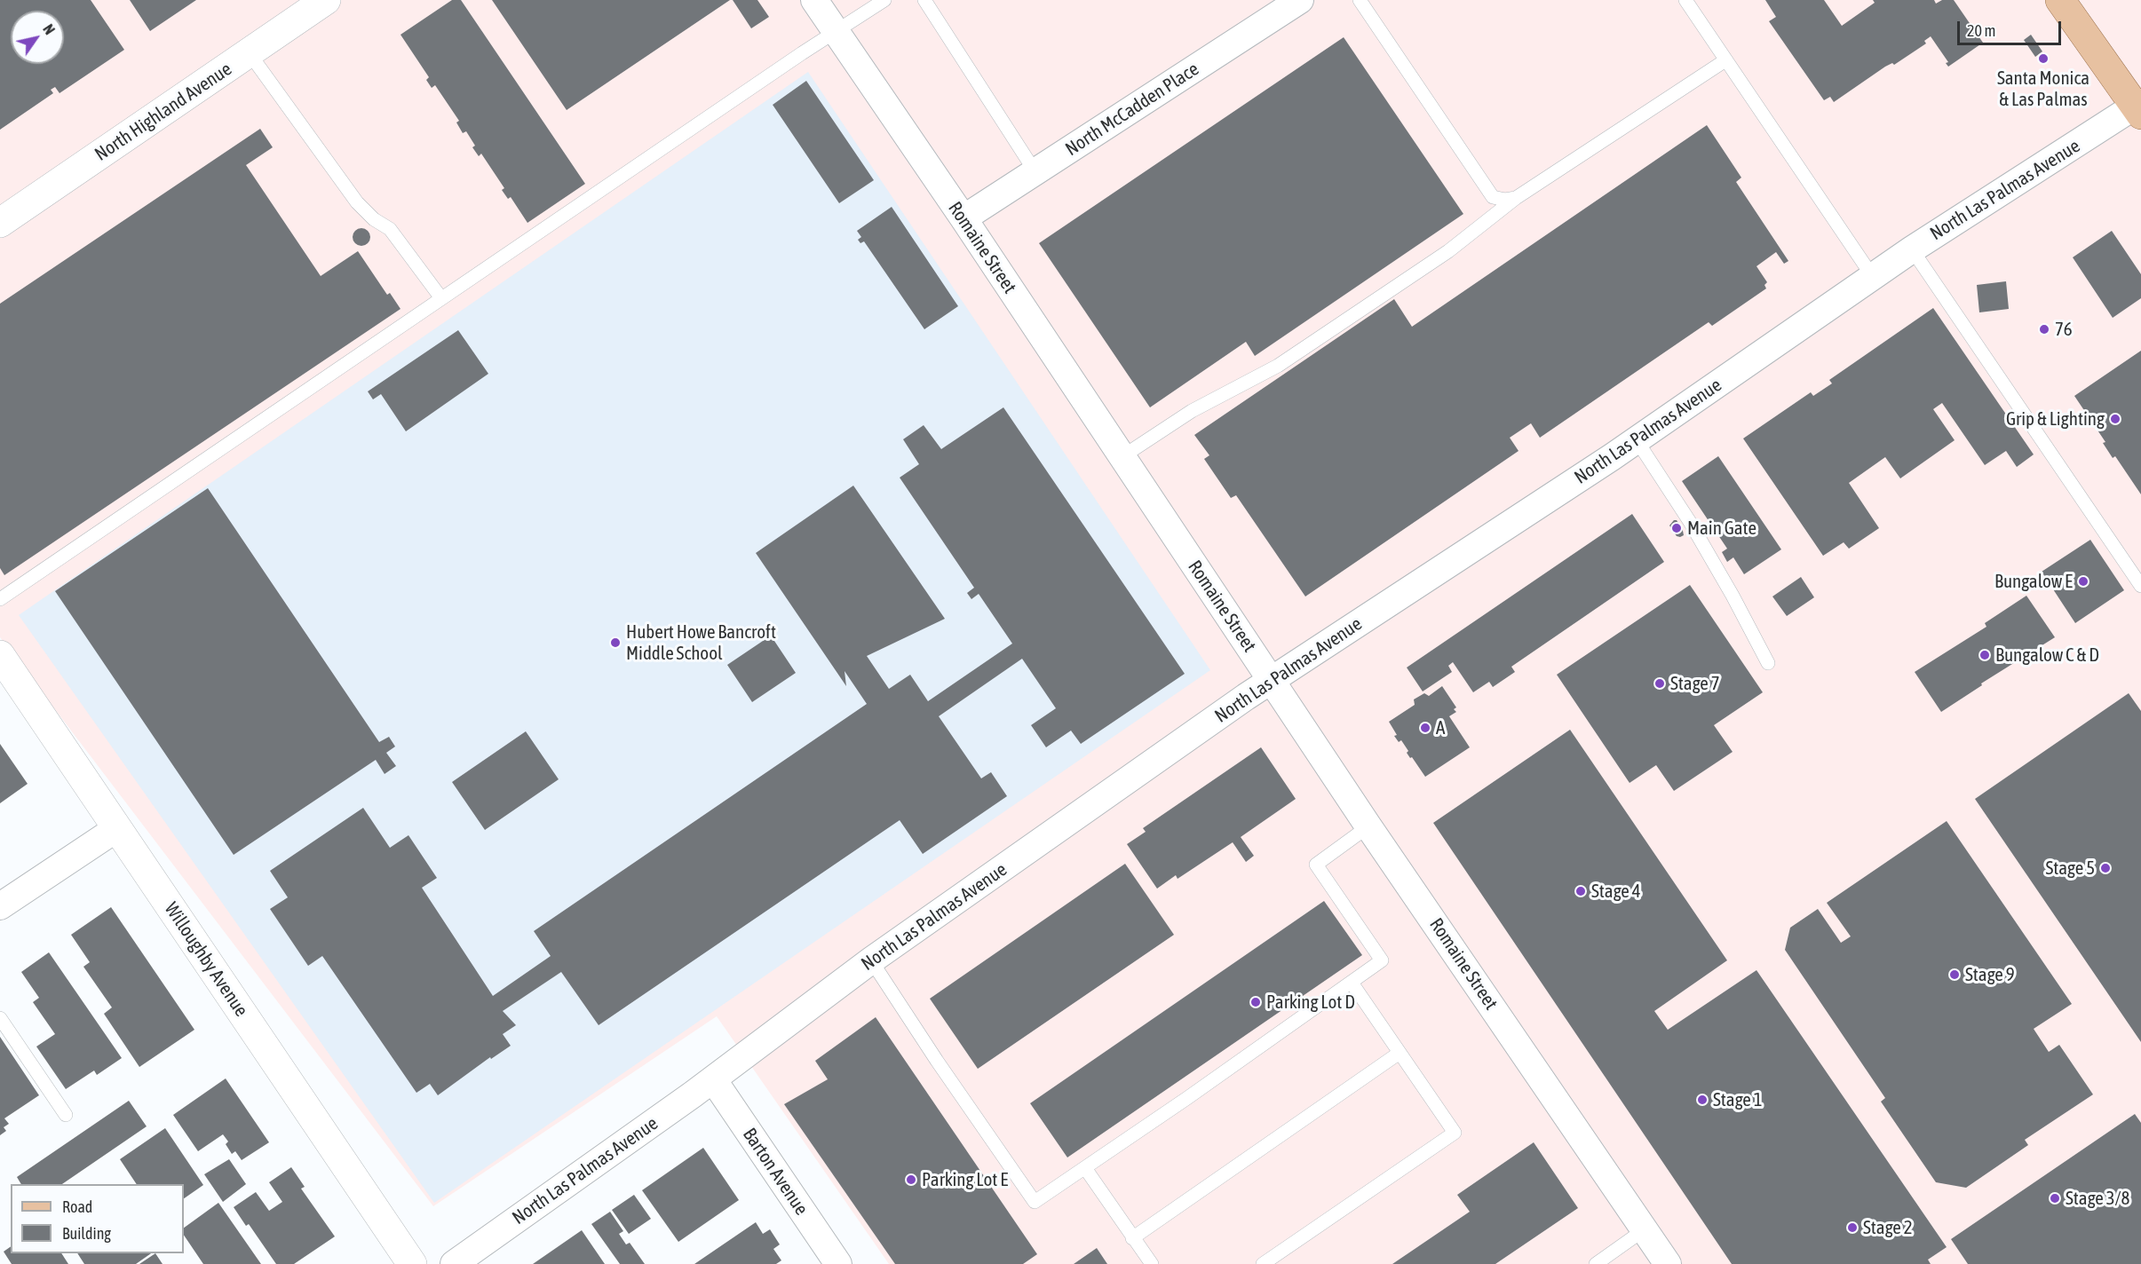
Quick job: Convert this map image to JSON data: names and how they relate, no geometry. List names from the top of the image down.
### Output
{
  "streets": {
    "street": [
      "North McCadden Place",
      "North Highland Avenue",
      "North Las Palmas Avenue",
      "Romaine Street",
      "Willoughby Avenue",
      "Barton Avenue"
    ]
  },
  "crossings": [
    ["North McCadden Place", "Romaine Street"],
    ["North Las Palmas Avenue", "Romaine Street"],
    ["North Las Palmas Avenue", "Barton Avenue"]
  ],
  "places": [
    "Santa Monica & Las Palmas",
    "76",
    "Grip & Lighting",
    "Main Gate",
    "Bungalow E",
    "Hubert Howe Bancroft Middle School",
    "Bungalow C & D",
    "Stage 7",
    "A",
    "Stage 5",
    "Stage 4",
    "Stage 9",
    "Parking Lot D",
    "Stage 1",
    "Parking Lot E",
    "Stage 3/8",
    "Stage 2"
  ],
  "legend": ["Road", "Building"],
  "scale_bar": "20 m",
  "north": "top right"
}
